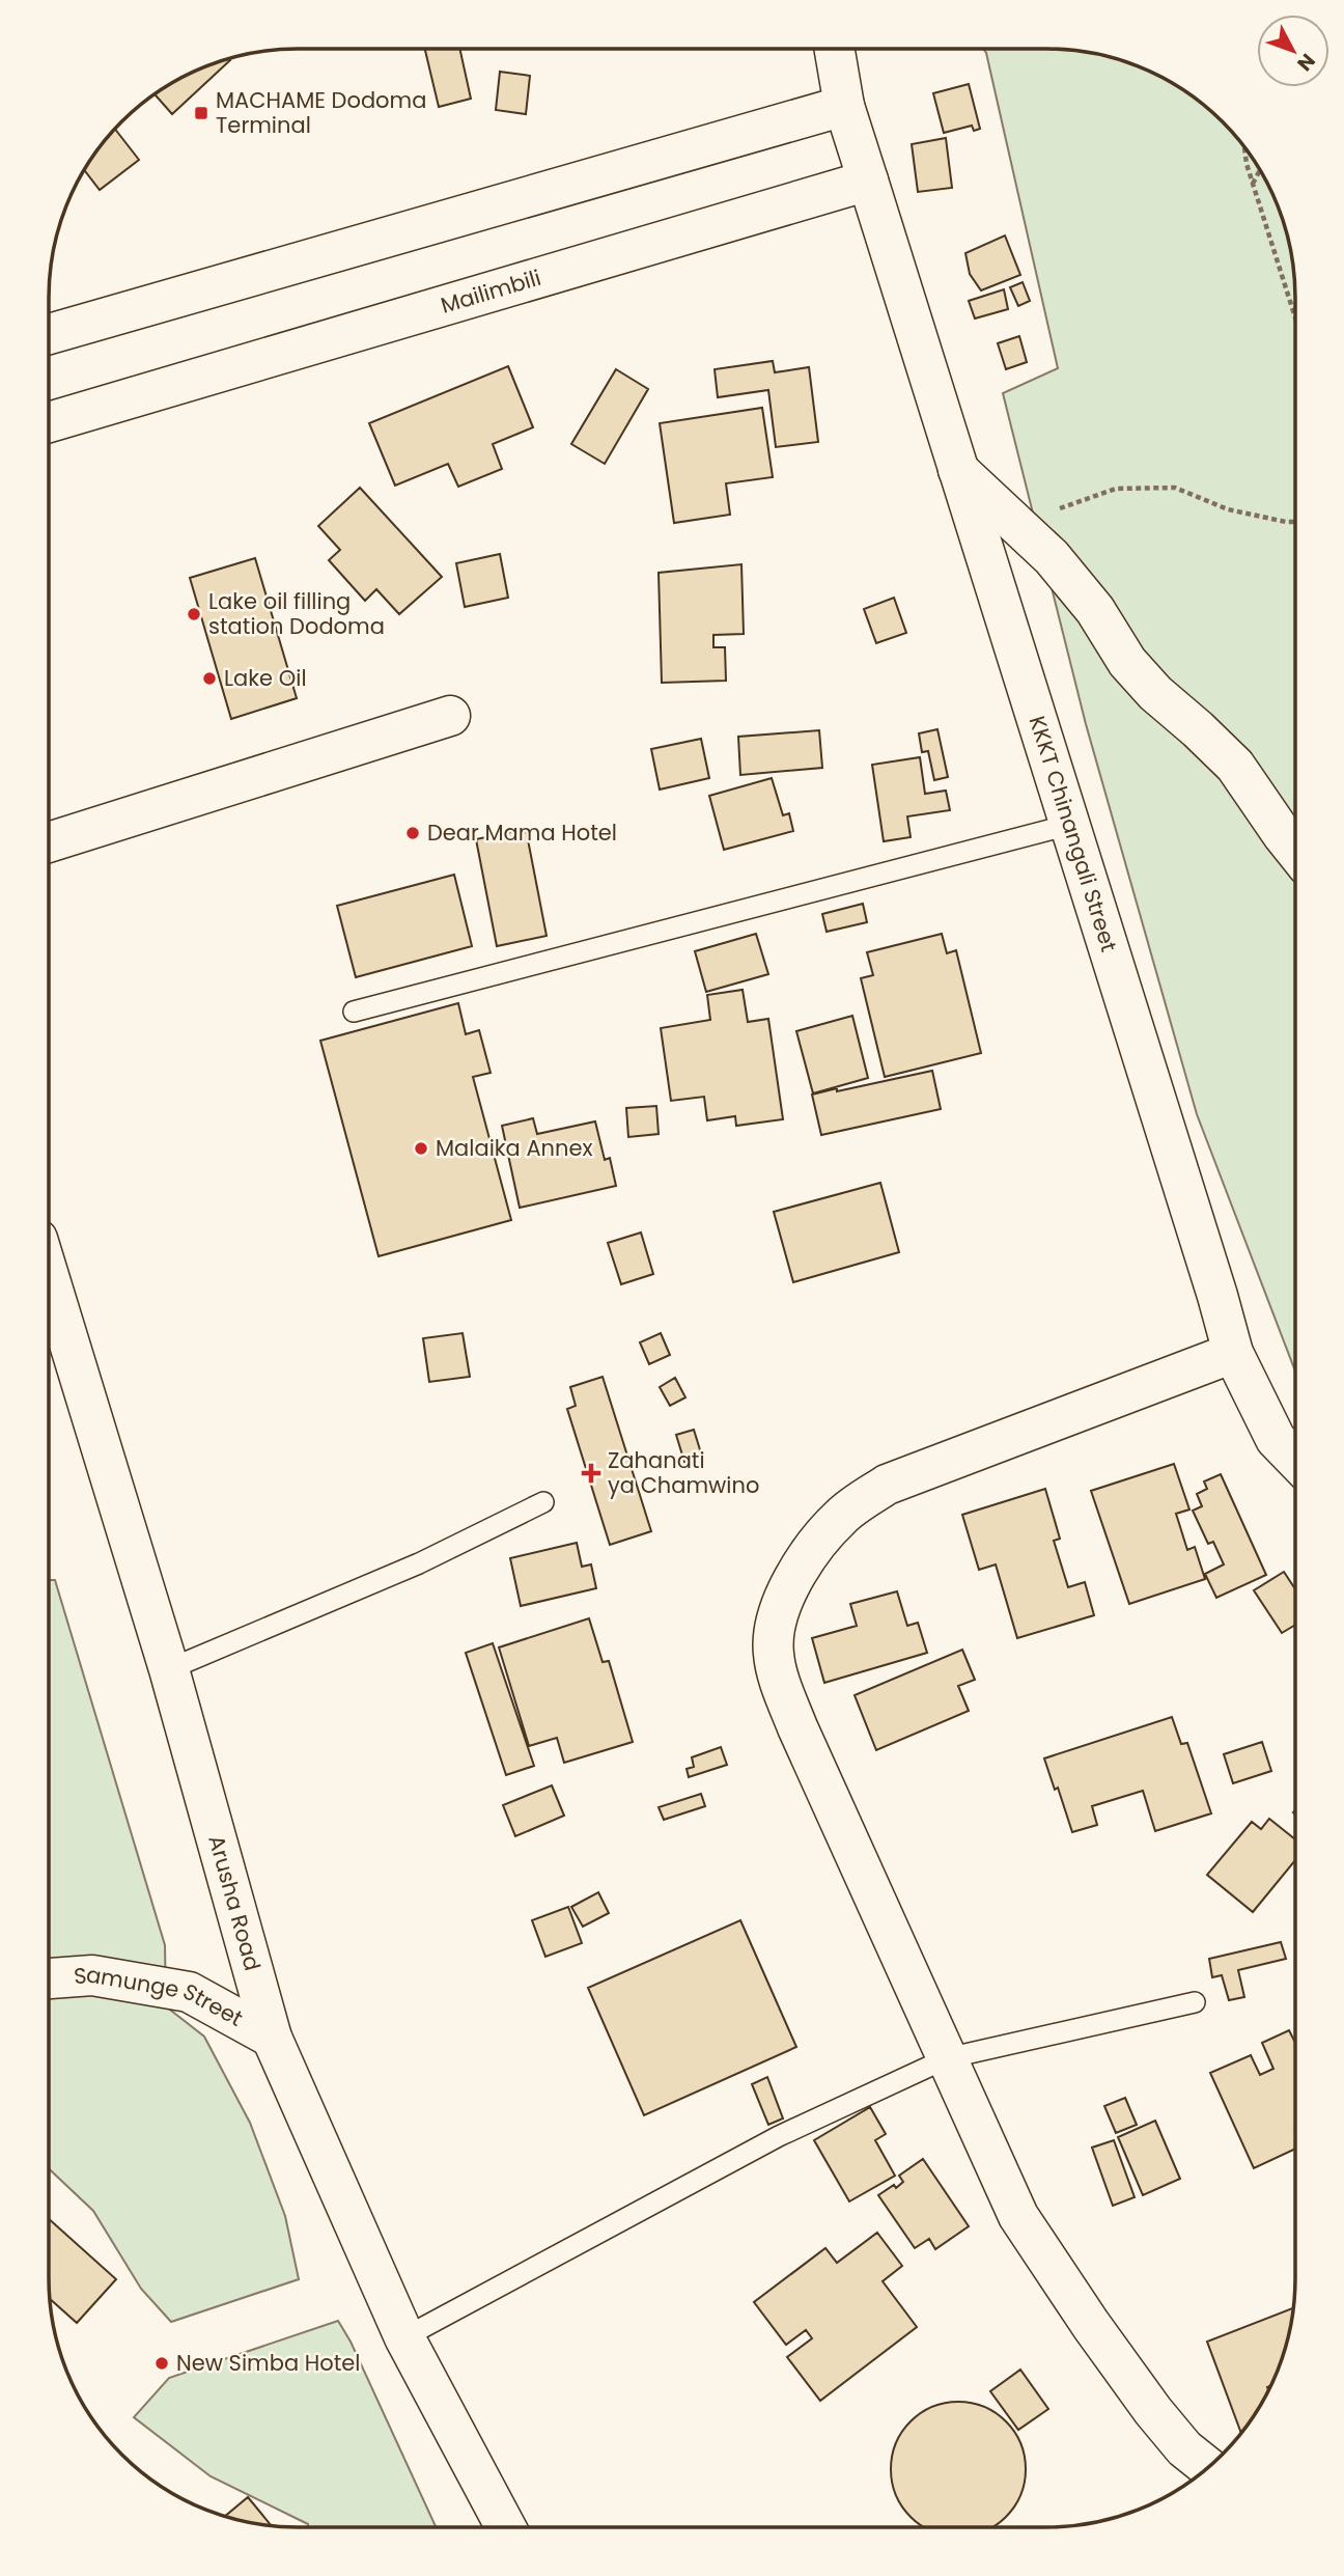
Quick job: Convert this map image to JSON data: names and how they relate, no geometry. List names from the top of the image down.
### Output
{
  "streets": {
    "main road": [
      "Mailimbili",
      "KKKT Chinangali Street",
      "Arusha Road",
      "Samunge Street"
    ]
  },
  "crossings": [
    ["Mailimbili", "KKKT Chinangali Street"],
    ["Arusha Road", "Samunge Street"]
  ],
  "places": {
    "transit": ["MACHAME Dodoma Terminal"],
    "other": [
      "Lake oil filling station Dodoma",
      "Lake Oil",
      "Dear Mama Hotel",
      "Malaika Annex",
      "New Simba Hotel"
    ],
    "health": ["Zahanati ya Chamwino"]
  },
  "north": "bottom right"
}
